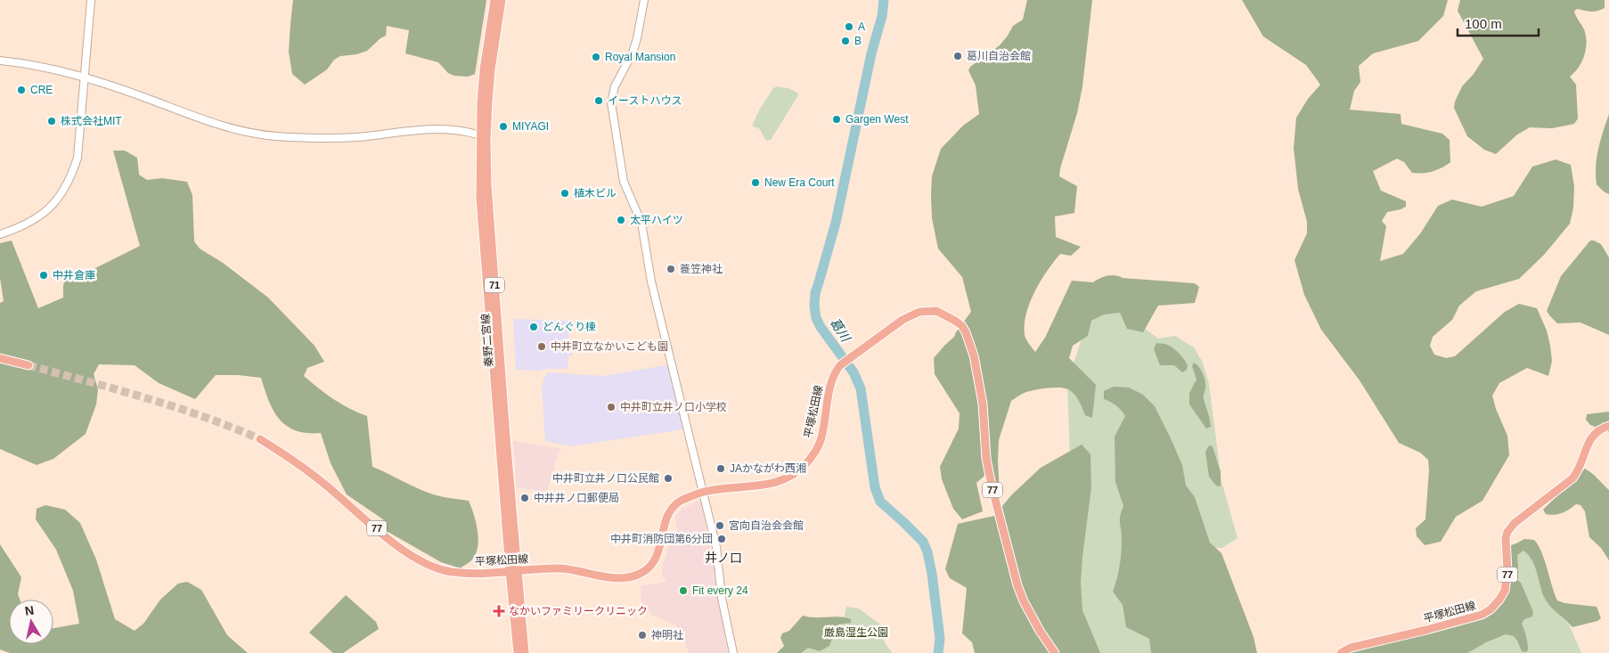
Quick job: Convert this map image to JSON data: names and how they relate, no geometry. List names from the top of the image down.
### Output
{
  "streets": {
    "main road": [
      "71",
      "秦野二宮線",
      "平塚松田線",
      "77"
    ]
  },
  "crossings": [
    ["秦野二宮線", "平塚松田線"]
  ],
  "districts": ["井ノ口"],
  "water": ["葛川"],
  "parks": ["厳島湿生公園"],
  "places": {
    "other": [
      "A",
      "B",
      "葛川自治会館",
      "Royal Mansion",
      "CRE",
      "イーストハウス",
      "Gargen West",
      "株式会社MIT",
      "MIYAGI",
      "New Era Court",
      "植木ビル",
      "太平ハイツ",
      "蓑笠神社",
      "中井倉庫",
      "どんぐり棟",
      "中井町立なかいこども園",
      "中井町立井ノ口小学校",
      "JAかながわ西湘",
      "中井町立井ノ口公民館",
      "中井井ノ口郵便局",
      "宮向自治会会館",
      "中井町消防団第6分団",
      "Fit every 24",
      "神明社"
    ],
    "health": ["なかいファミリークリニック"]
  },
  "scale_bar": "100 m",
  "north": "top"
}
